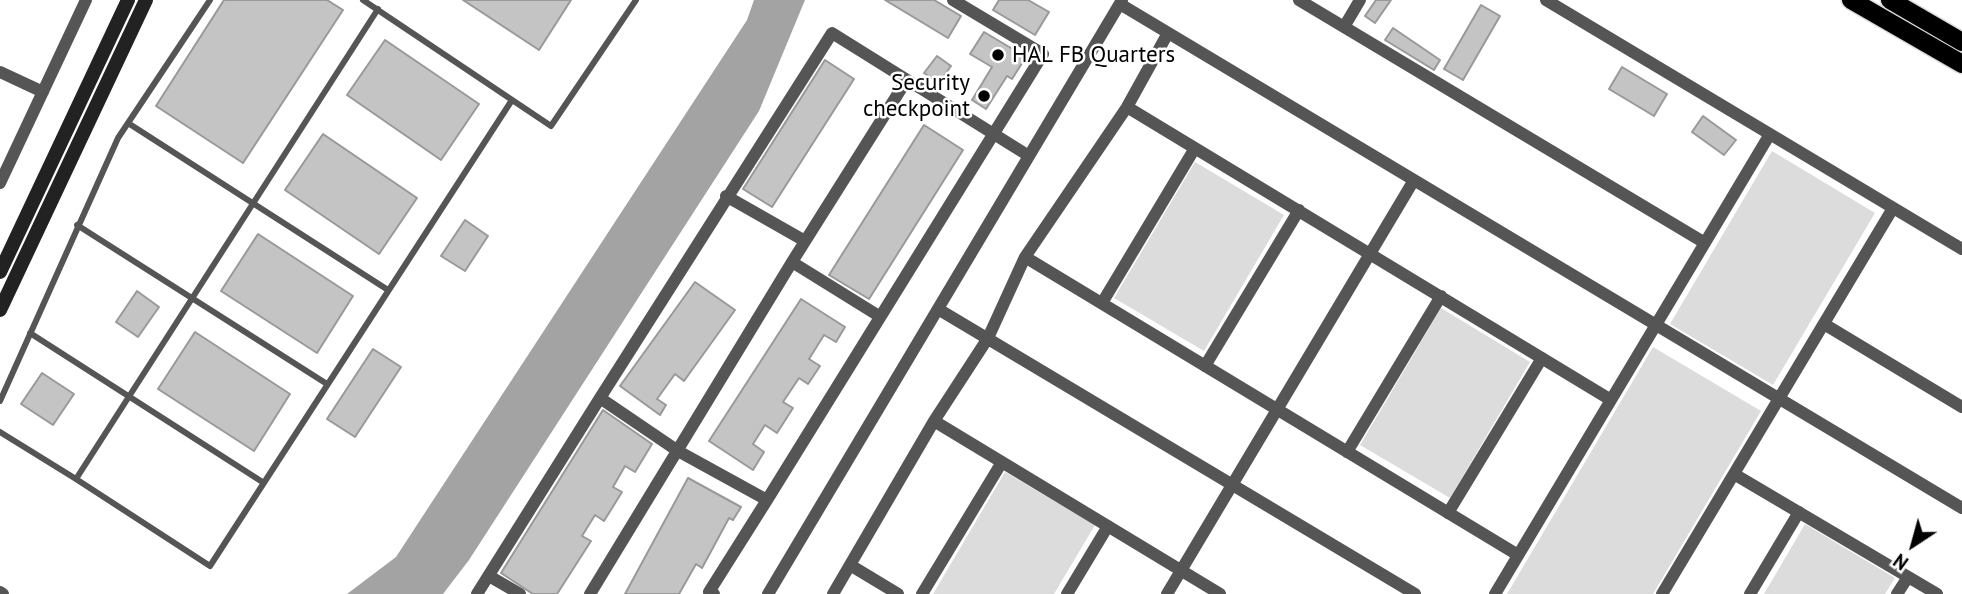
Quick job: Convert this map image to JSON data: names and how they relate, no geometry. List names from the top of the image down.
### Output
{
  "places": ["HAL FB Quarters", "Security checkpoint"],
  "north": "bottom left"
}
